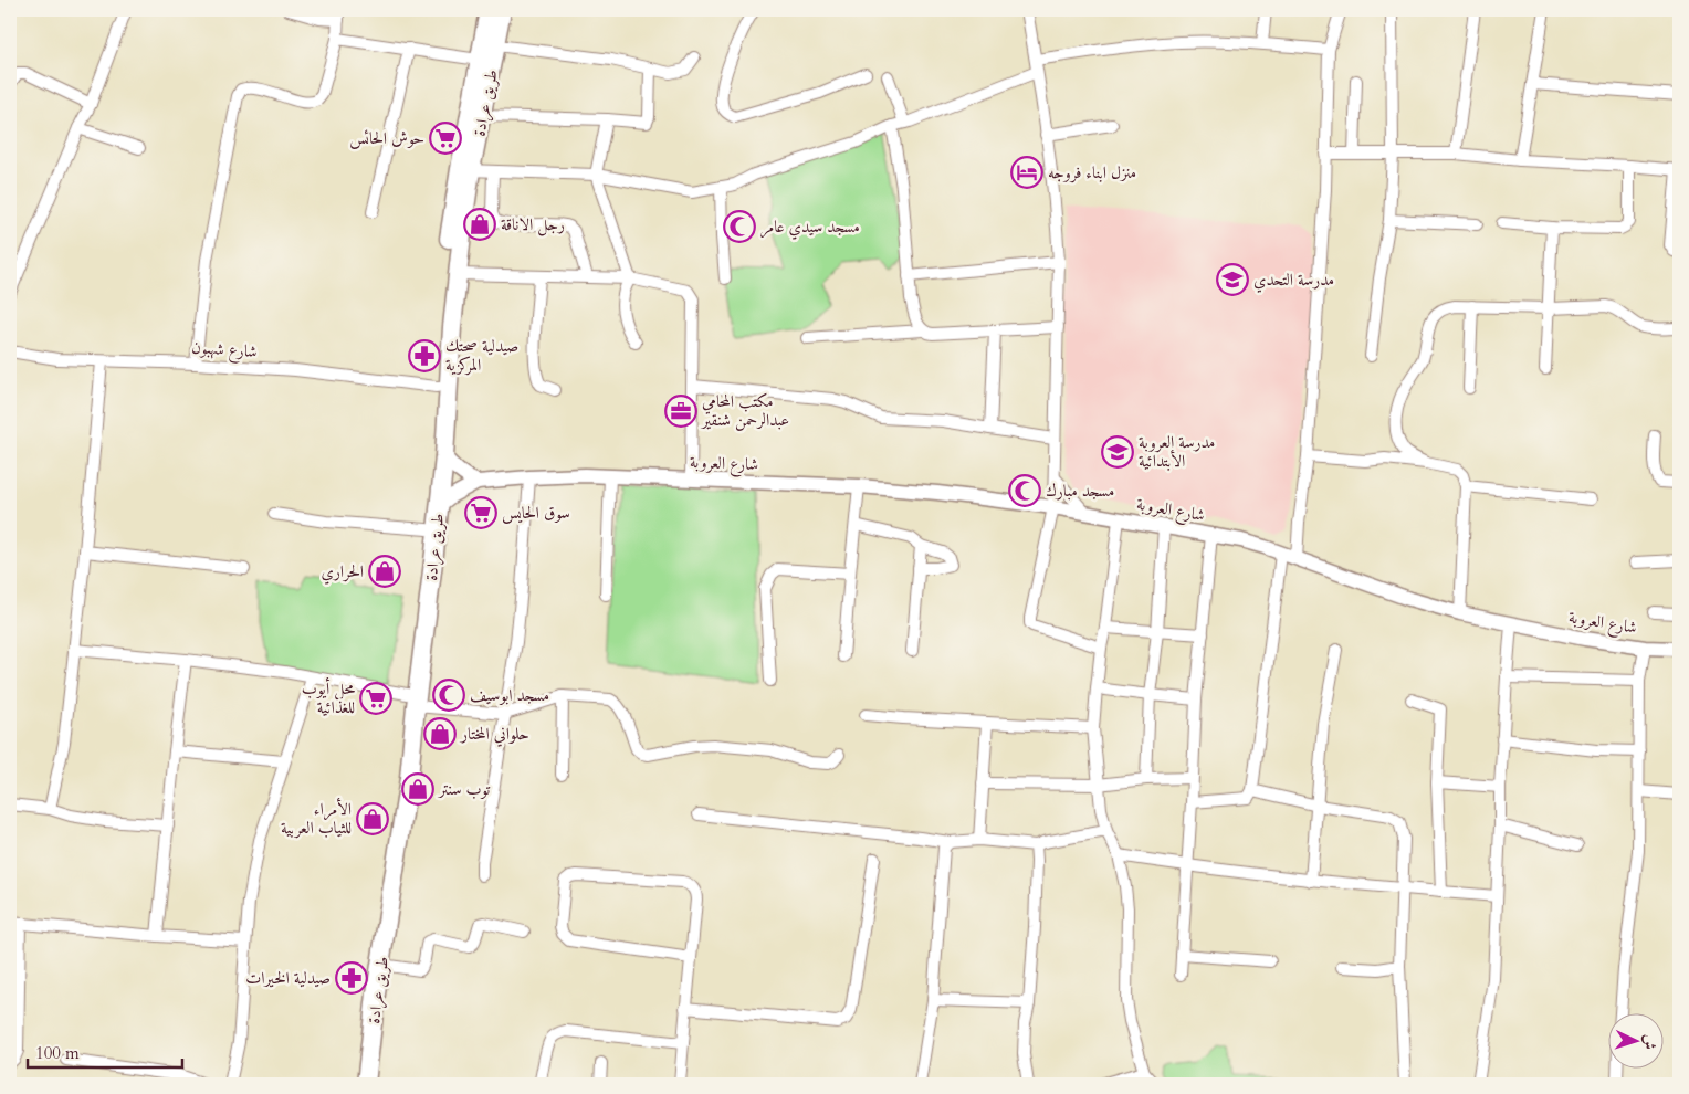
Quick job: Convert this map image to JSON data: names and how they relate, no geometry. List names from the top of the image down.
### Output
{
  "streets": {
    "main road": ["طريق عرادة"],
    "street": ["شارع شهبون", "شارع العروبة"]
  },
  "crossings": [
    ["طريق عرادة", "شارع شهبون"],
    ["طريق عرادة", "شارع العروبة"]
  ],
  "places": {
    "supermarket": ["حوش الحائس", "سوق الحايس", "محل أيوب للغذائية"],
    "hotel": ["منزل ابناء فروجه"],
    "shop": [
      "رجل الاناقة",
      "الحراري",
      "حلواني المختار",
      "توب سنتر",
      "الأمراء للثياب العربية"
    ],
    "mosque": ["مسجد سيدي عامر", "مسجد مبارك", "مسجد ابوسيف"],
    "school or university": ["مدرسة التحدي", "مدرسة العروبة الأبتدائية"],
    "pharmacy": ["صيدلية صحتك المركزية", "صيدلية الخيرات"],
    "office": ["مكتب المحامي عبدالرحمن شنقير"]
  },
  "scale_bar": "100 m",
  "north": "right"
}
